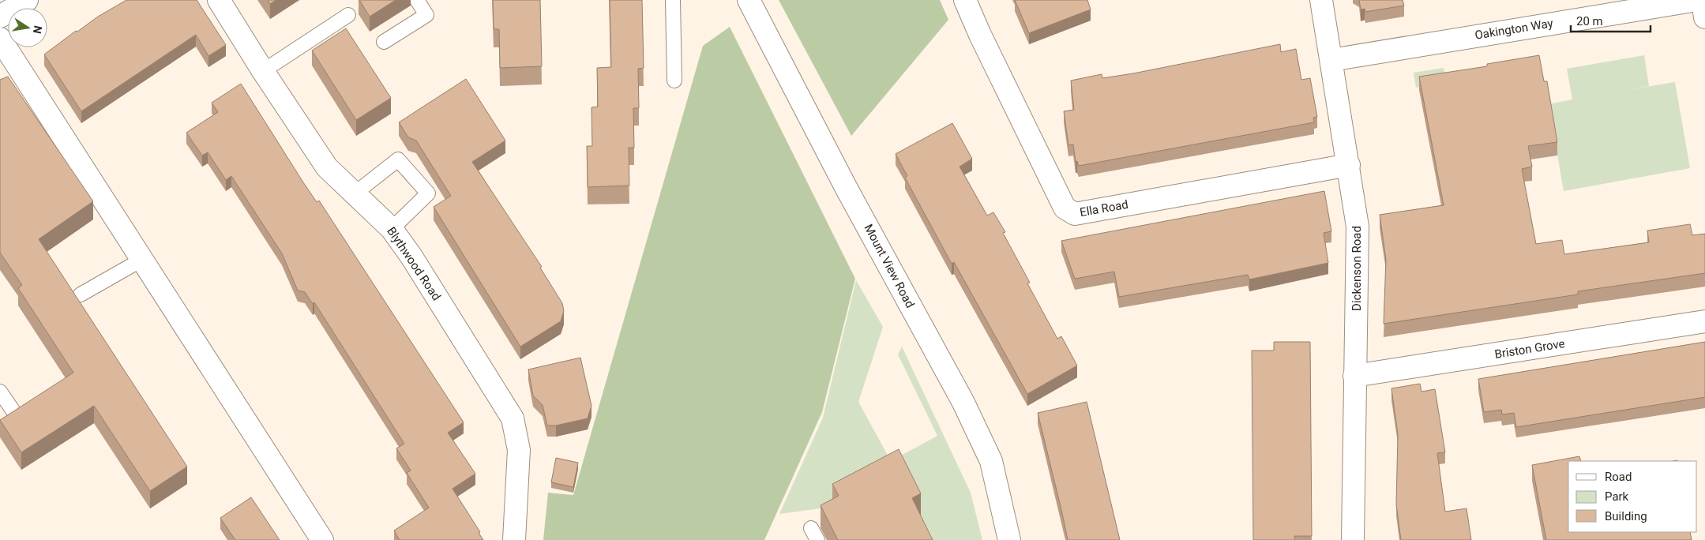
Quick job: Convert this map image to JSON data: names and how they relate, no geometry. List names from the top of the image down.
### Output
{
  "streets": {
    "street": [
      "Oakington Way",
      "Ella Road",
      "Blythwood Road",
      "Mount View Road",
      "Dickenson Road",
      "Briston Grove"
    ]
  },
  "crossings": [
    ["Oakington Way", "Dickenson Road"],
    ["Ella Road", "Dickenson Road"],
    ["Dickenson Road", "Briston Grove"]
  ],
  "legend": ["Road", "Park", "Building"],
  "scale_bar": "20 m",
  "north": "right"
}
